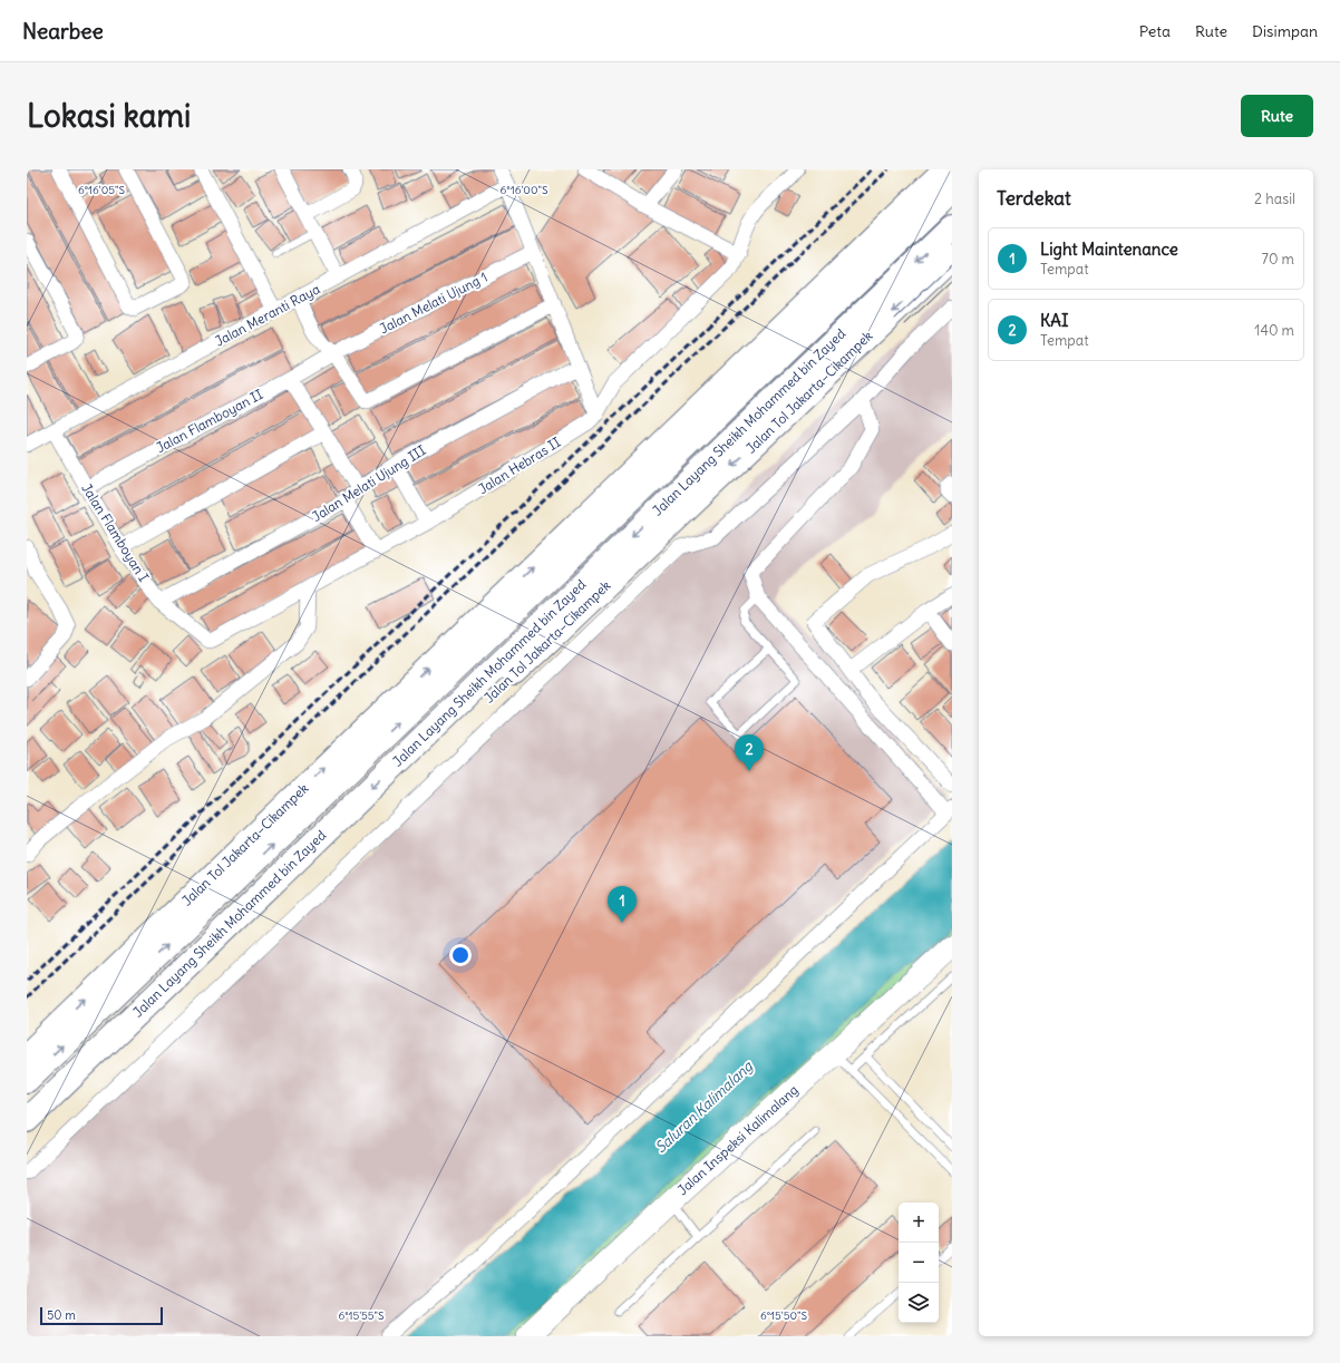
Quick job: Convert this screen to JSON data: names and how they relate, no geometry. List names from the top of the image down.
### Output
{
  "streets": {
    "highway": ["Jalan Tol Jakarta–Cikampek", "Jalan Layang Sheikh Mohammed bin Zayed"],
    "main road": ["Jalan Inspeksi Kalimalang"],
    "street": [
      "Jalan Melati Ujung 1",
      "Jalan Meranti Raya",
      "Jalan Flamboyan II",
      "Jalan Hebras II",
      "Jalan Melati Ujung III",
      "Jalan Flamboyan I"
    ]
  },
  "crossings": [
    ["Jalan Melati Ujung 1", "Jalan Flamboyan II"],
    ["Jalan Meranti Raya", "Jalan Flamboyan I"],
    ["Jalan Flamboyan II", "Jalan Flamboyan I"],
    ["Jalan Hebras II", "Jalan Flamboyan I"],
    ["Jalan Melati Ujung III", "Jalan Flamboyan I"]
  ],
  "water": ["Saluran Kalimalang"],
  "scale_bar": "50 m",
  "page": {
    "header": "Nearbee",
    "nav": ["Peta", "Rute", "Disimpan"],
    "buttons": "Rute",
    "title": "Lokasi kami",
    "heading": ["Terdekat", "2 hasil"],
    "list": [
      {
        "mark": "1",
        "name": "Light Maintenance",
        "note": "Tempat",
        "value": "70 m"
      },
      {
        "mark": "2",
        "name": "KAI",
        "note": "Tempat",
        "value": "140 m"
      }
    ],
    "pins": ["2", "1"],
    "map_buttons": ["+", "−"],
    "scale": "50 m"
  },
  "coordinates": [
    "6°16'05\"S",
    "6°16'00\"S",
    "6°15'55\"S",
    "6°15'50\"S"
  ]
}
